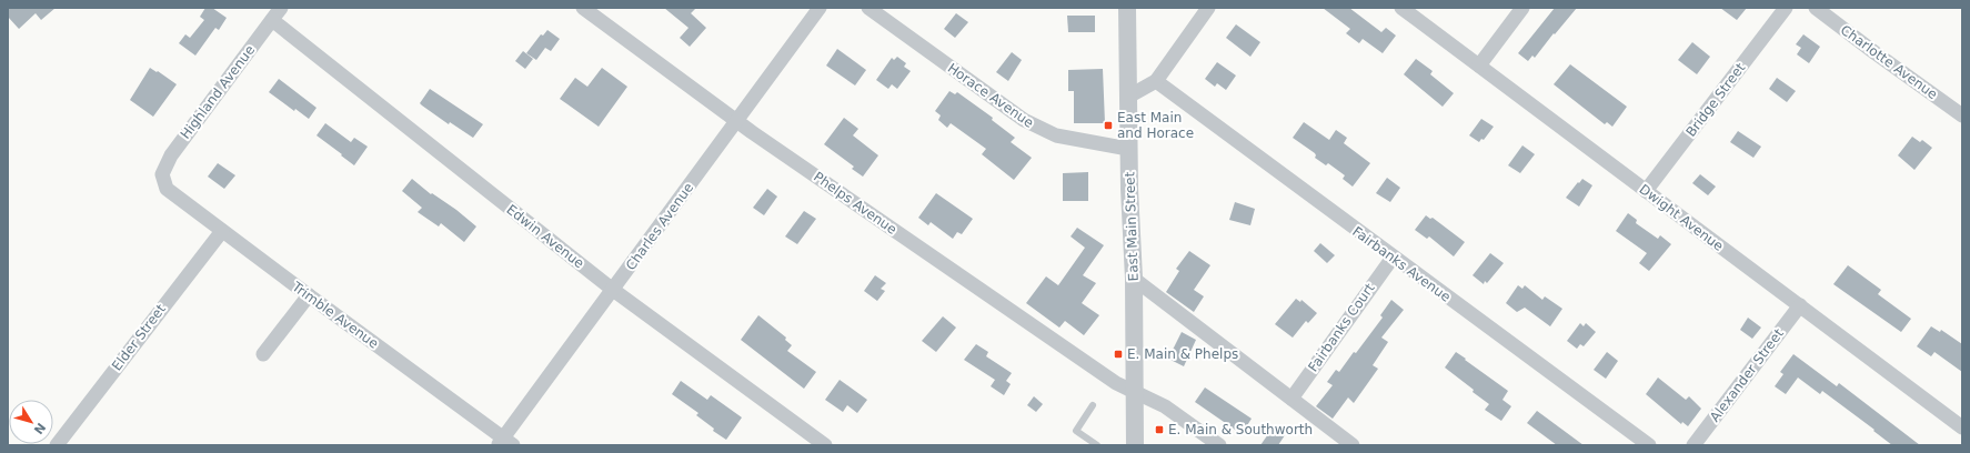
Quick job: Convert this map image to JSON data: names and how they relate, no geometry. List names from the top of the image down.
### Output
{
  "streets": {
    "street": [
      "Charlotte Avenue",
      "Highland Avenue",
      "Horace Avenue",
      "Bridge Street",
      "Phelps Avenue",
      "Dwight Avenue",
      "Charles Avenue",
      "East Main Street",
      "Edwin Avenue",
      "Fairbanks Avenue",
      "Trimble Avenue",
      "Fairbanks Court",
      "Elder Street",
      "Alexander Street"
    ]
  },
  "crossings": [
    ["Highland Avenue", "Edwin Avenue"],
    ["Highland Avenue", "Trimble Avenue"],
    ["Horace Avenue", "East Main Street"],
    ["Bridge Street", "Dwight Avenue"],
    ["Phelps Avenue", "Charles Avenue"],
    ["Phelps Avenue", "East Main Street"],
    ["Dwight Avenue", "Alexander Street"],
    ["Charles Avenue", "Edwin Avenue"],
    ["Charles Avenue", "Trimble Avenue"],
    ["Fairbanks Avenue", "Fairbanks Court"],
    ["Trimble Avenue", "Elder Street"]
  ],
  "places": {
    "transit": ["East Main and Horace", "E. Main & Phelps", "E. Main & Southworth"]
  },
  "north": "bottom right"
}
